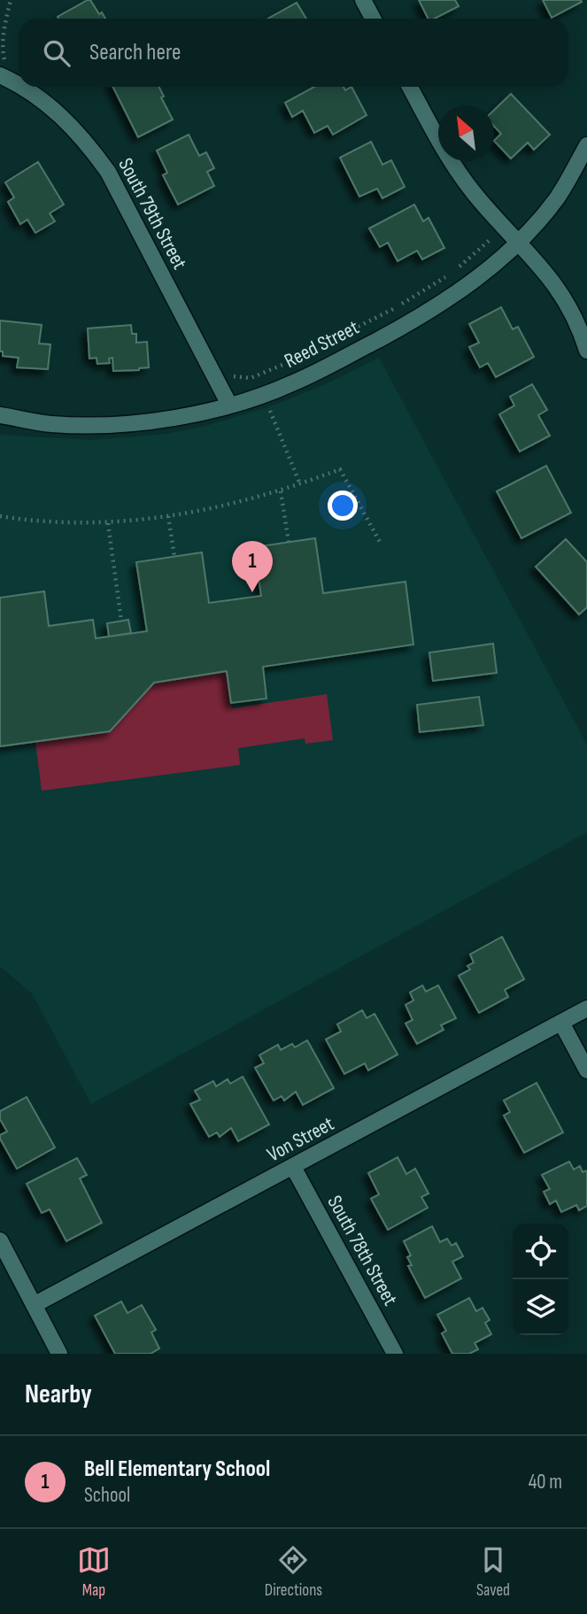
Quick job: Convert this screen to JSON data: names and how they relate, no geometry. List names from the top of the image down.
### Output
{
  "streets": {
    "street": [
      "South 79th Street",
      "Reed Street",
      "Von Street",
      "South 78th Street"
    ]
  },
  "crossings": [
    ["South 79th Street", "Reed Street"],
    ["Von Street", "South 78th Street"]
  ],
  "north": "top left",
  "page": {
    "search": "Search here",
    "pins": "1",
    "heading": "Nearby",
    "list": [
      {
        "mark": "1",
        "name": "Bell Elementary School",
        "note": "School",
        "value": "40 m"
      }
    ],
    "nav": ["Map", "Directions", "Saved"]
  }
}
